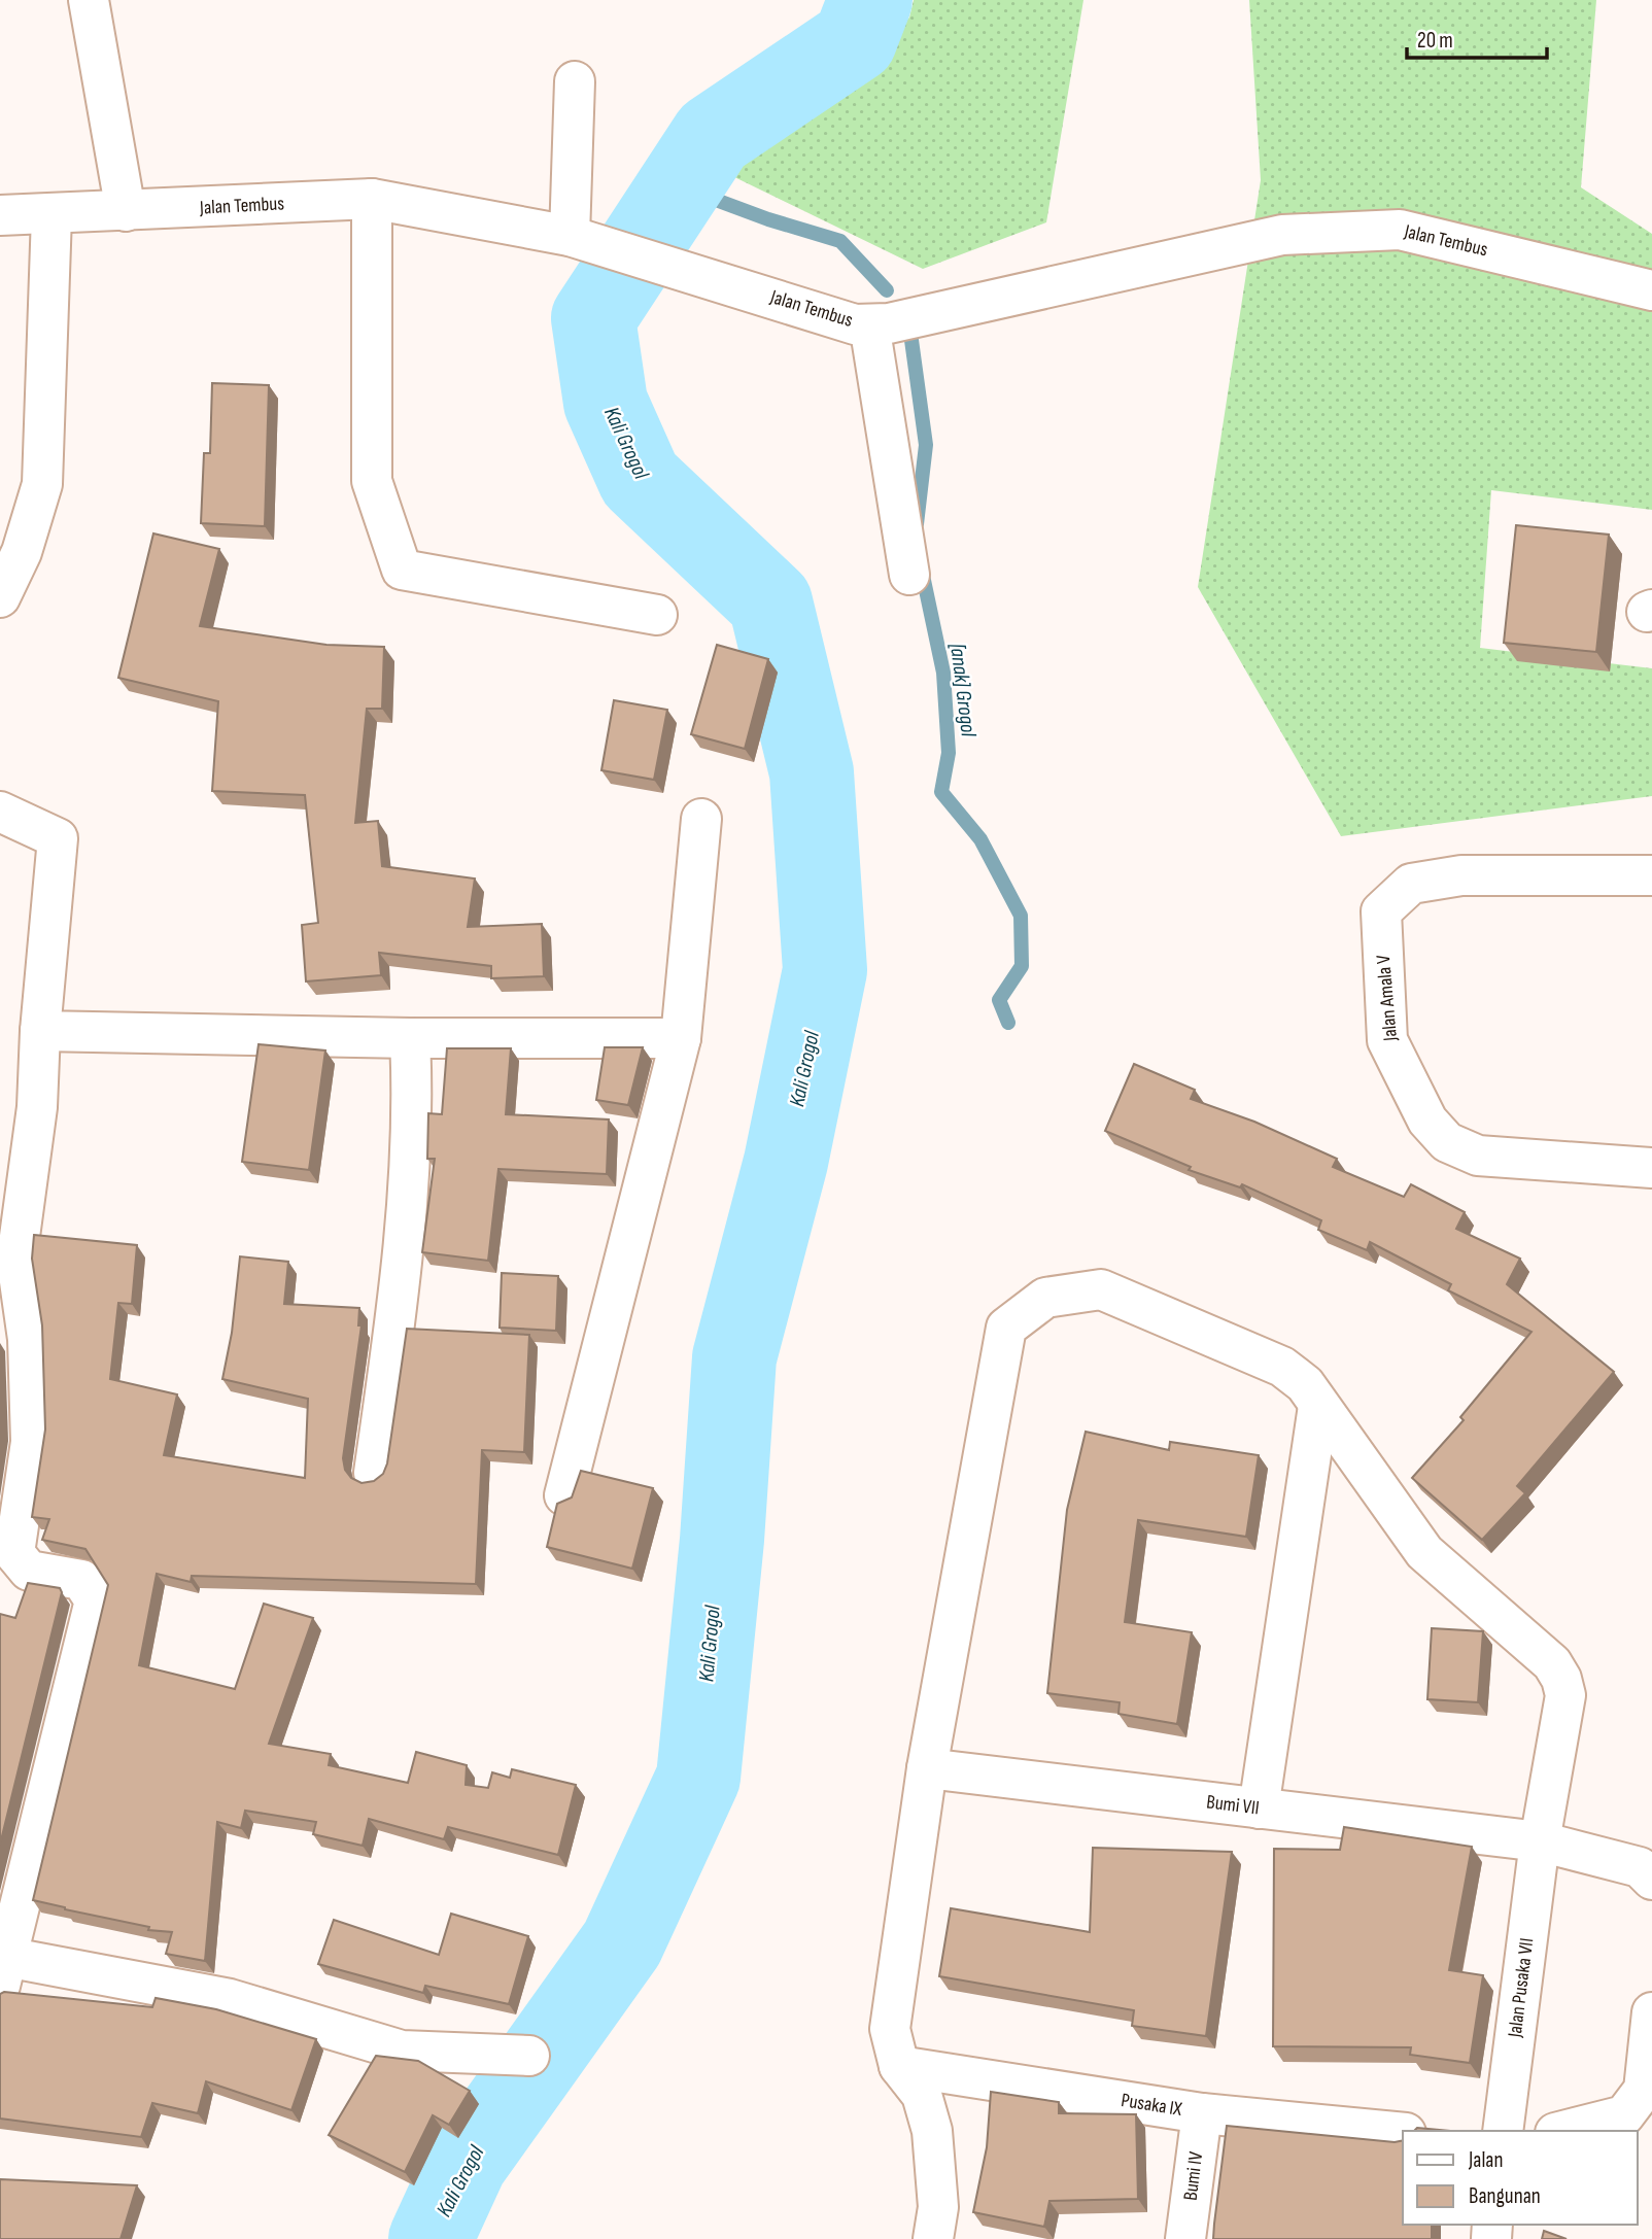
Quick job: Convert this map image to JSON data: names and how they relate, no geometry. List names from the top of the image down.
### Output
{
  "streets": {
    "street": [
      "Jalan Tembus",
      "Jalan Amala V",
      "Bumi VII",
      "Jalan Pusaka VII",
      "Pusaka IX",
      "Bumi IV"
    ]
  },
  "crossings": [
    ["Bumi VII", "Jalan Pusaka VII"],
    ["Jalan Pusaka VII", "Pusaka IX"],
    ["Pusaka IX", "Bumi IV"]
  ],
  "water": ["Kali Grogol", "[anak] Grogol"],
  "legend": ["Jalan", "Bangunan"],
  "scale_bar": "20 m"
}
